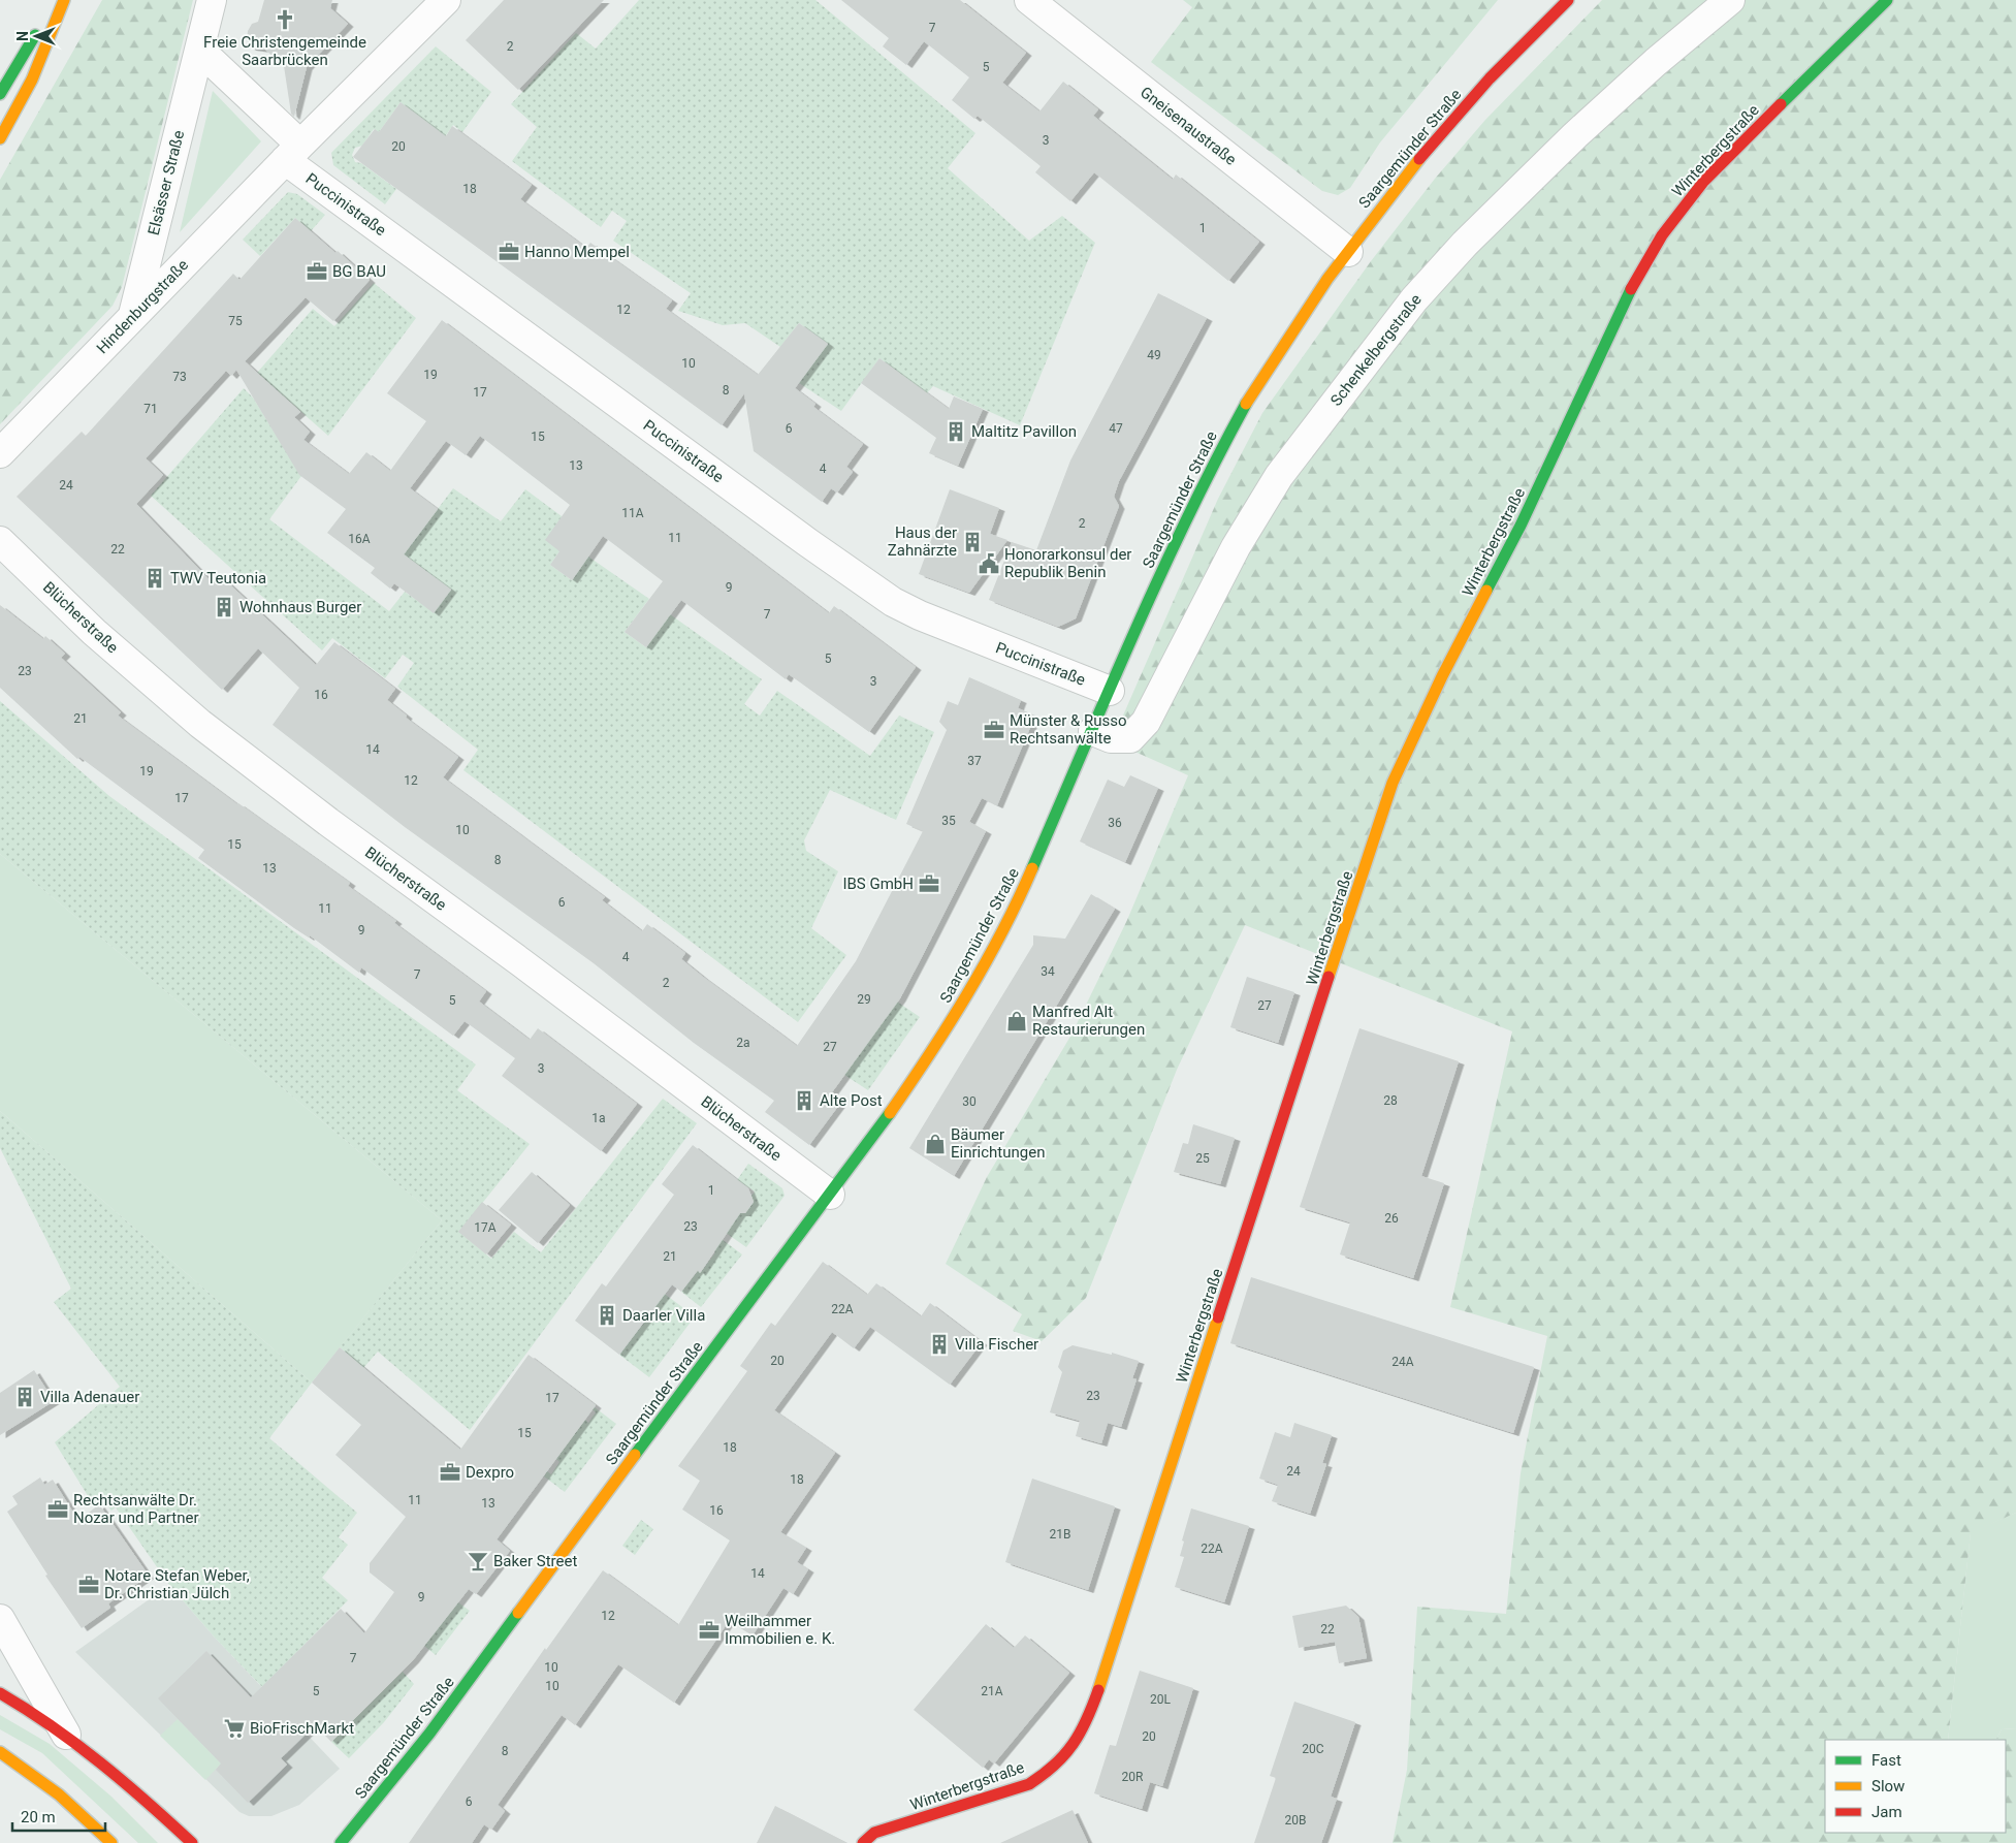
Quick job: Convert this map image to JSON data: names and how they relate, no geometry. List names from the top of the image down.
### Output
{
  "streets": {
    "main road": ["Saargemünder Straße", "Winterbergstraße"],
    "street": [
      "Gneisenaustraße",
      "Elsässer Straße",
      "Puccinistraße",
      "Hindenburgstraße",
      "Schenkelbergstraße",
      "Blücherstraße"
    ]
  },
  "crossings": [
    ["Gneisenaustraße", "Saargemünder Straße"],
    ["Saargemünder Straße", "Puccinistraße"],
    ["Saargemünder Straße", "Schenkelbergstraße"],
    ["Saargemünder Straße", "Blücherstraße"],
    ["Elsässer Straße", "Hindenburgstraße"],
    ["Puccinistraße", "Hindenburgstraße"]
  ],
  "places": {
    "church": ["Freie Christengemeinde Saarbrücken"],
    "office": [
      "Hanno Mempel",
      "BG BAU",
      "Münster & Russo Rechtsanwälte",
      "IBS GmbH",
      "Dexpro",
      "Rechtsanwälte Dr. Nozar und Partner",
      "Notare Stefan Weber, Dr. Christian Jülch",
      "Weilhammer Immobilien e. K."
    ],
    "building": [
      "Maltitz Pavillon",
      "Haus der Zahnärzte",
      "TWV Teutonia",
      "Wohnhaus Burger",
      "Alte Post",
      "Daarler Villa",
      "Villa Fischer",
      "Villa Adenauer"
    ],
    "public building": ["Honorarkonsul der Republik Benin"],
    "shop": ["Manfred Alt Restaurierungen", "Bäumer Einrichtungen"],
    "bar": ["Baker Street"],
    "supermarket": ["BioFrischMarkt"]
  },
  "house_numbers": [
    "7",
    "2",
    "5",
    "3",
    "20",
    "18",
    "1",
    "12",
    "75",
    "49",
    "10",
    "19",
    "73",
    "8",
    "17",
    "71",
    "6",
    "47",
    "15",
    "13",
    "4",
    "24",
    "11A",
    "2",
    "11",
    "16A",
    "22",
    "9",
    "7",
    "5",
    "23",
    "3",
    "16",
    "21",
    "14",
    "37",
    "19",
    "12",
    "17",
    "35",
    "36",
    "10",
    "15",
    "8",
    "13",
    "6",
    "11",
    "9",
    "4",
    "34",
    "7",
    "2",
    "29",
    "5",
    "27",
    "2a",
    "27",
    "3",
    "28",
    "30",
    "1a",
    "25",
    "1",
    "26",
    "23",
    "17A",
    "21",
    "22A",
    "20",
    "24A",
    "23",
    "17",
    "15",
    "18",
    "24",
    "18",
    "11",
    "13",
    "16",
    "21B",
    "22A",
    "14",
    "9",
    "12",
    "22",
    "7",
    "10",
    "10",
    "5",
    "21A",
    "20L",
    "20",
    "20C",
    "8",
    "20R",
    "6",
    "20B"
  ],
  "legend": ["Fast", "Slow", "Jam"],
  "scale_bar": "20 m",
  "north": "left"
}
